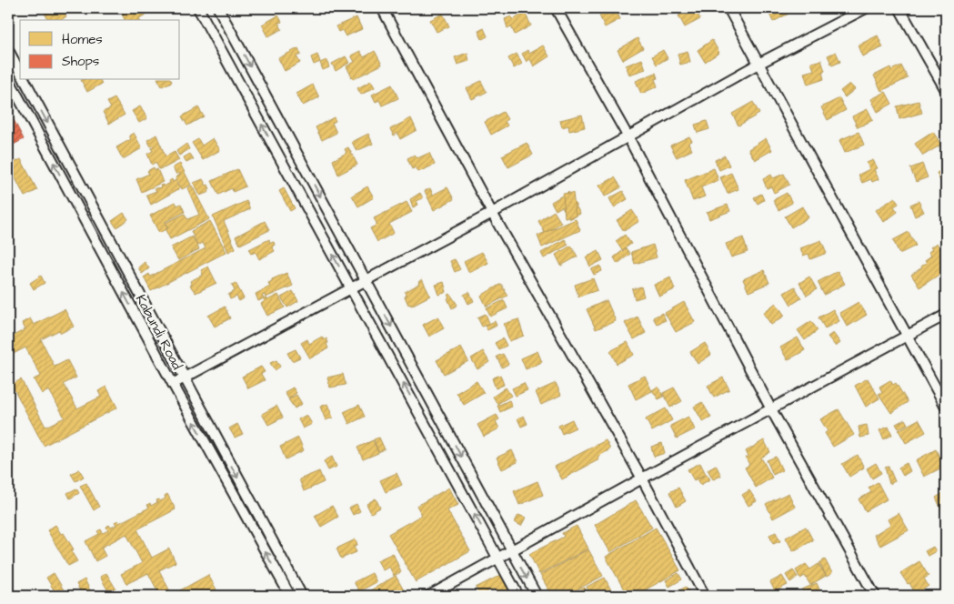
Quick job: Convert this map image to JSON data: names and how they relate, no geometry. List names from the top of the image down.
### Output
{
  "streets": {
    "street": ["Kabundi Road"]
  },
  "legend": ["Homes", "Shops"]
}
